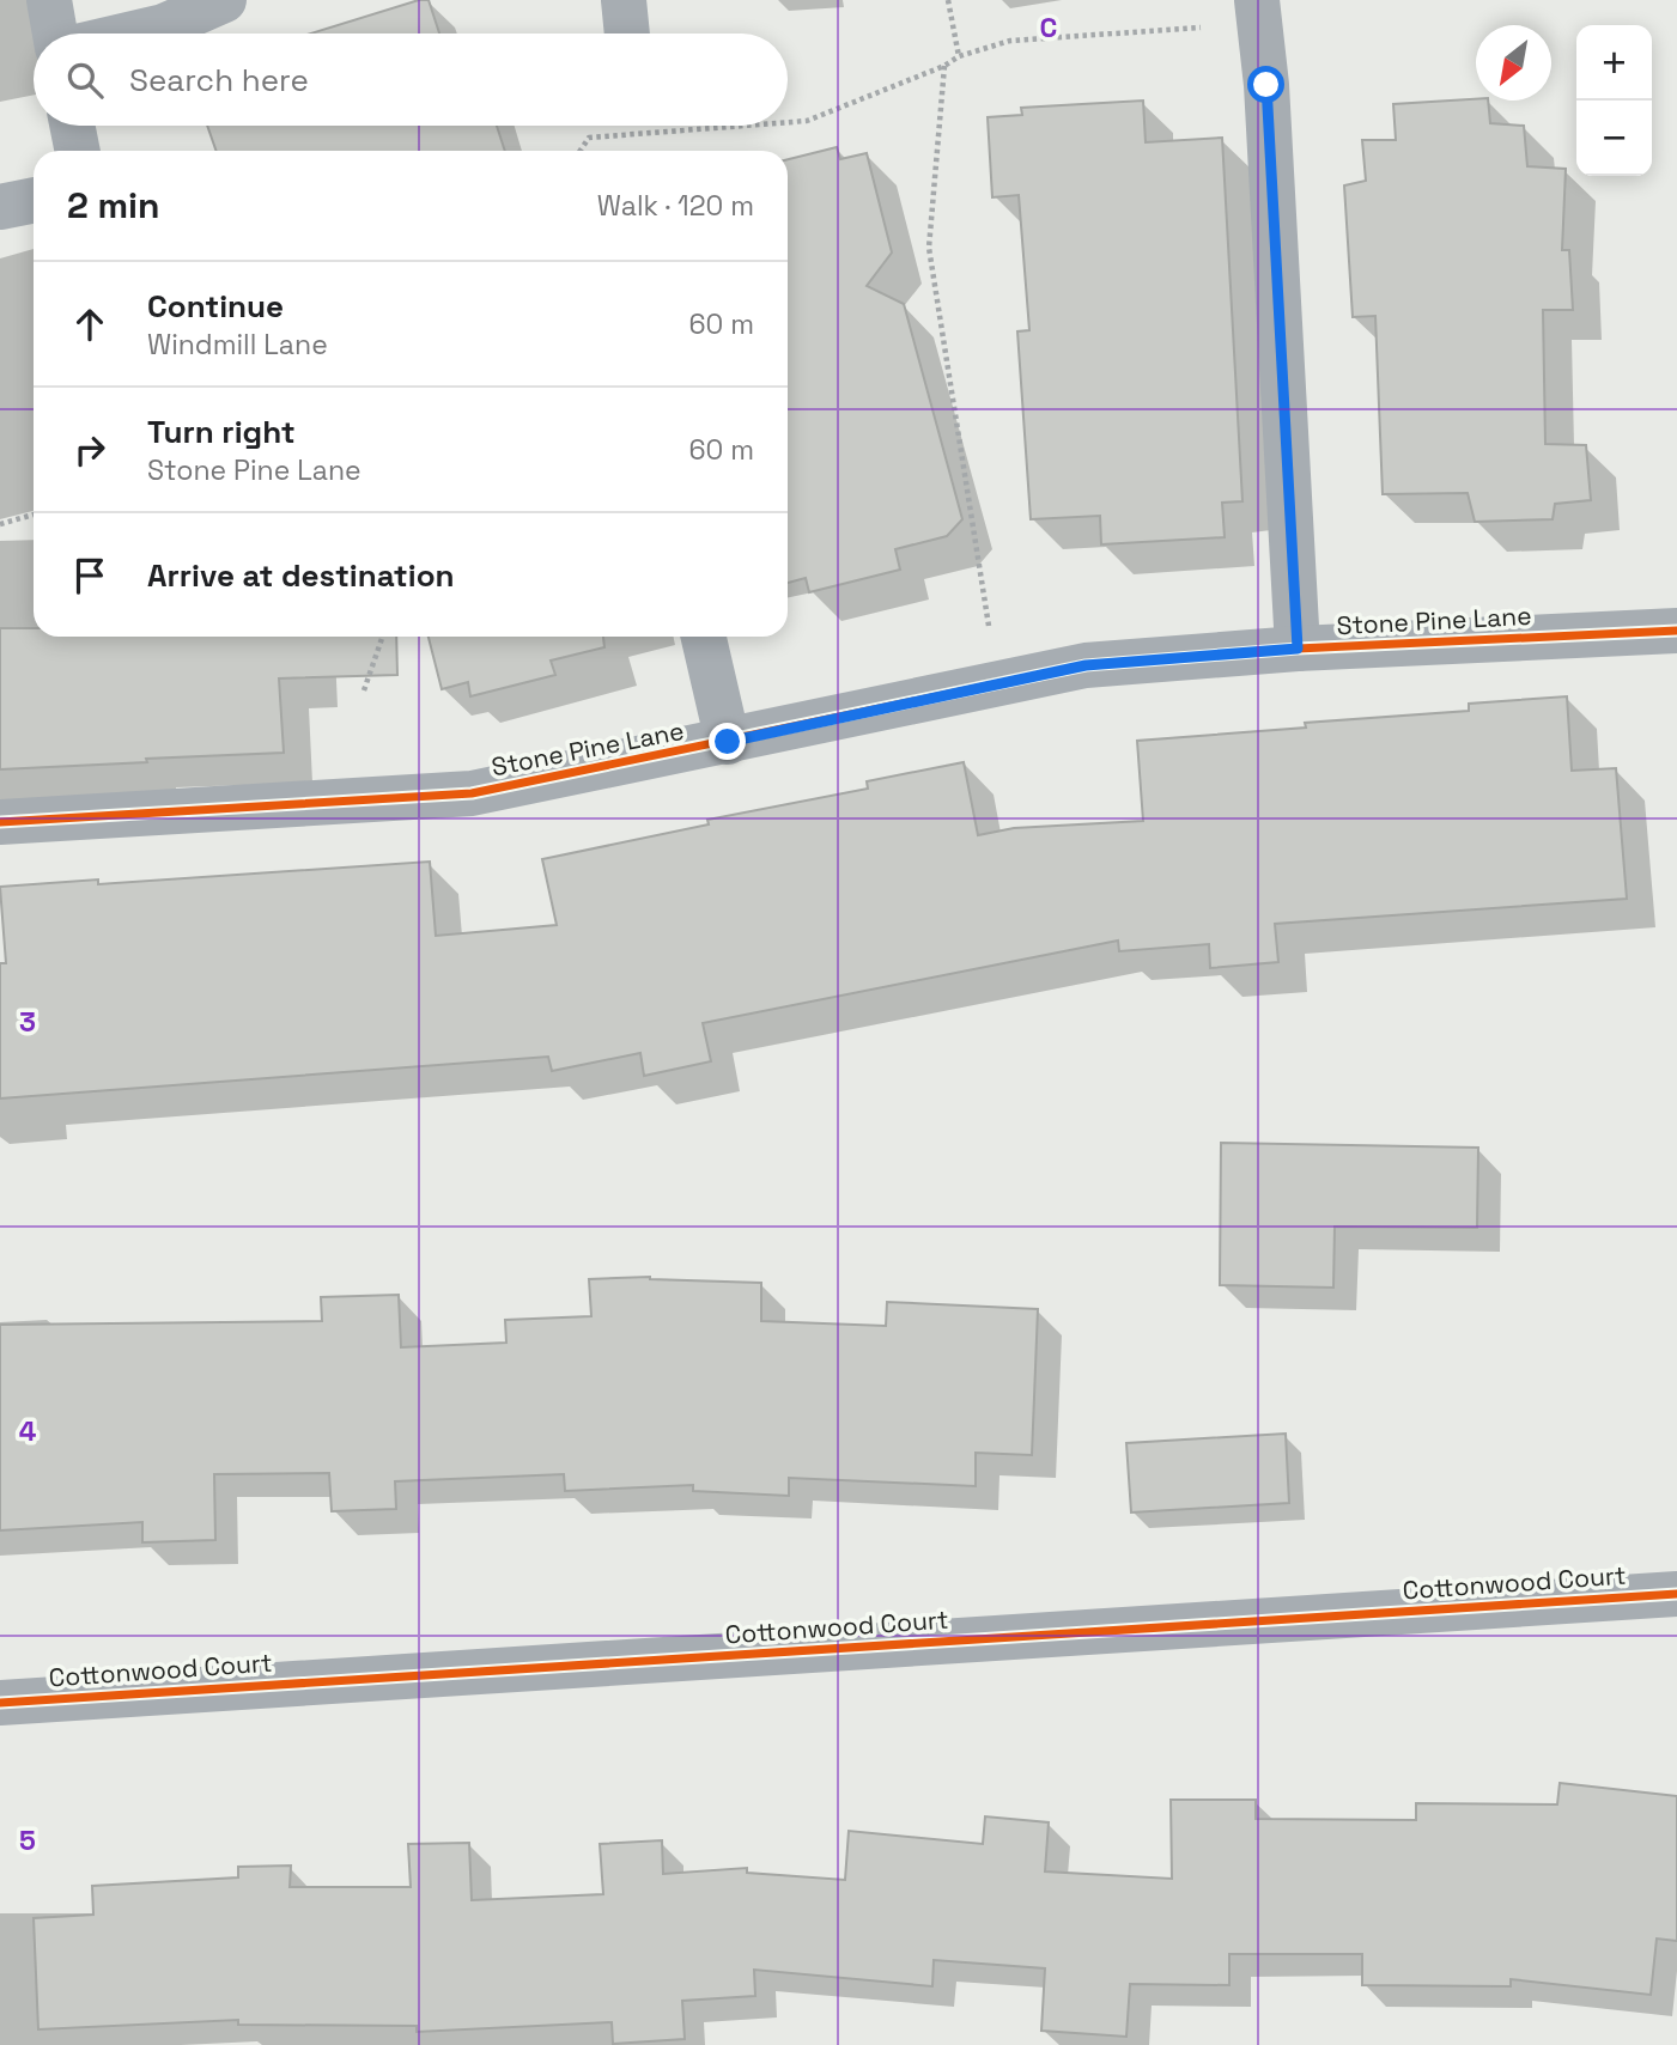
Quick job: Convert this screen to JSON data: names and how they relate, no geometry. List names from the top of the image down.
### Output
{
  "streets": {
    "street": ["Stone Pine Lane", "Cottonwood Court"]
  },
  "north": "bottom left",
  "page": {
    "map_buttons": ["+", "−"],
    "search": "Search here",
    "heading": ["2 min", "Walk · 120 m"],
    "list": [
      ["Continue", "Windmill Lane", "60 m"],
      ["Turn right", "Stone Pine Lane", "60 m"],
      "Arrive at destination"
    ]
  },
  "grid": {
    "columns": ["C"],
    "rows": ["3", "4", "5"]
  }
}
